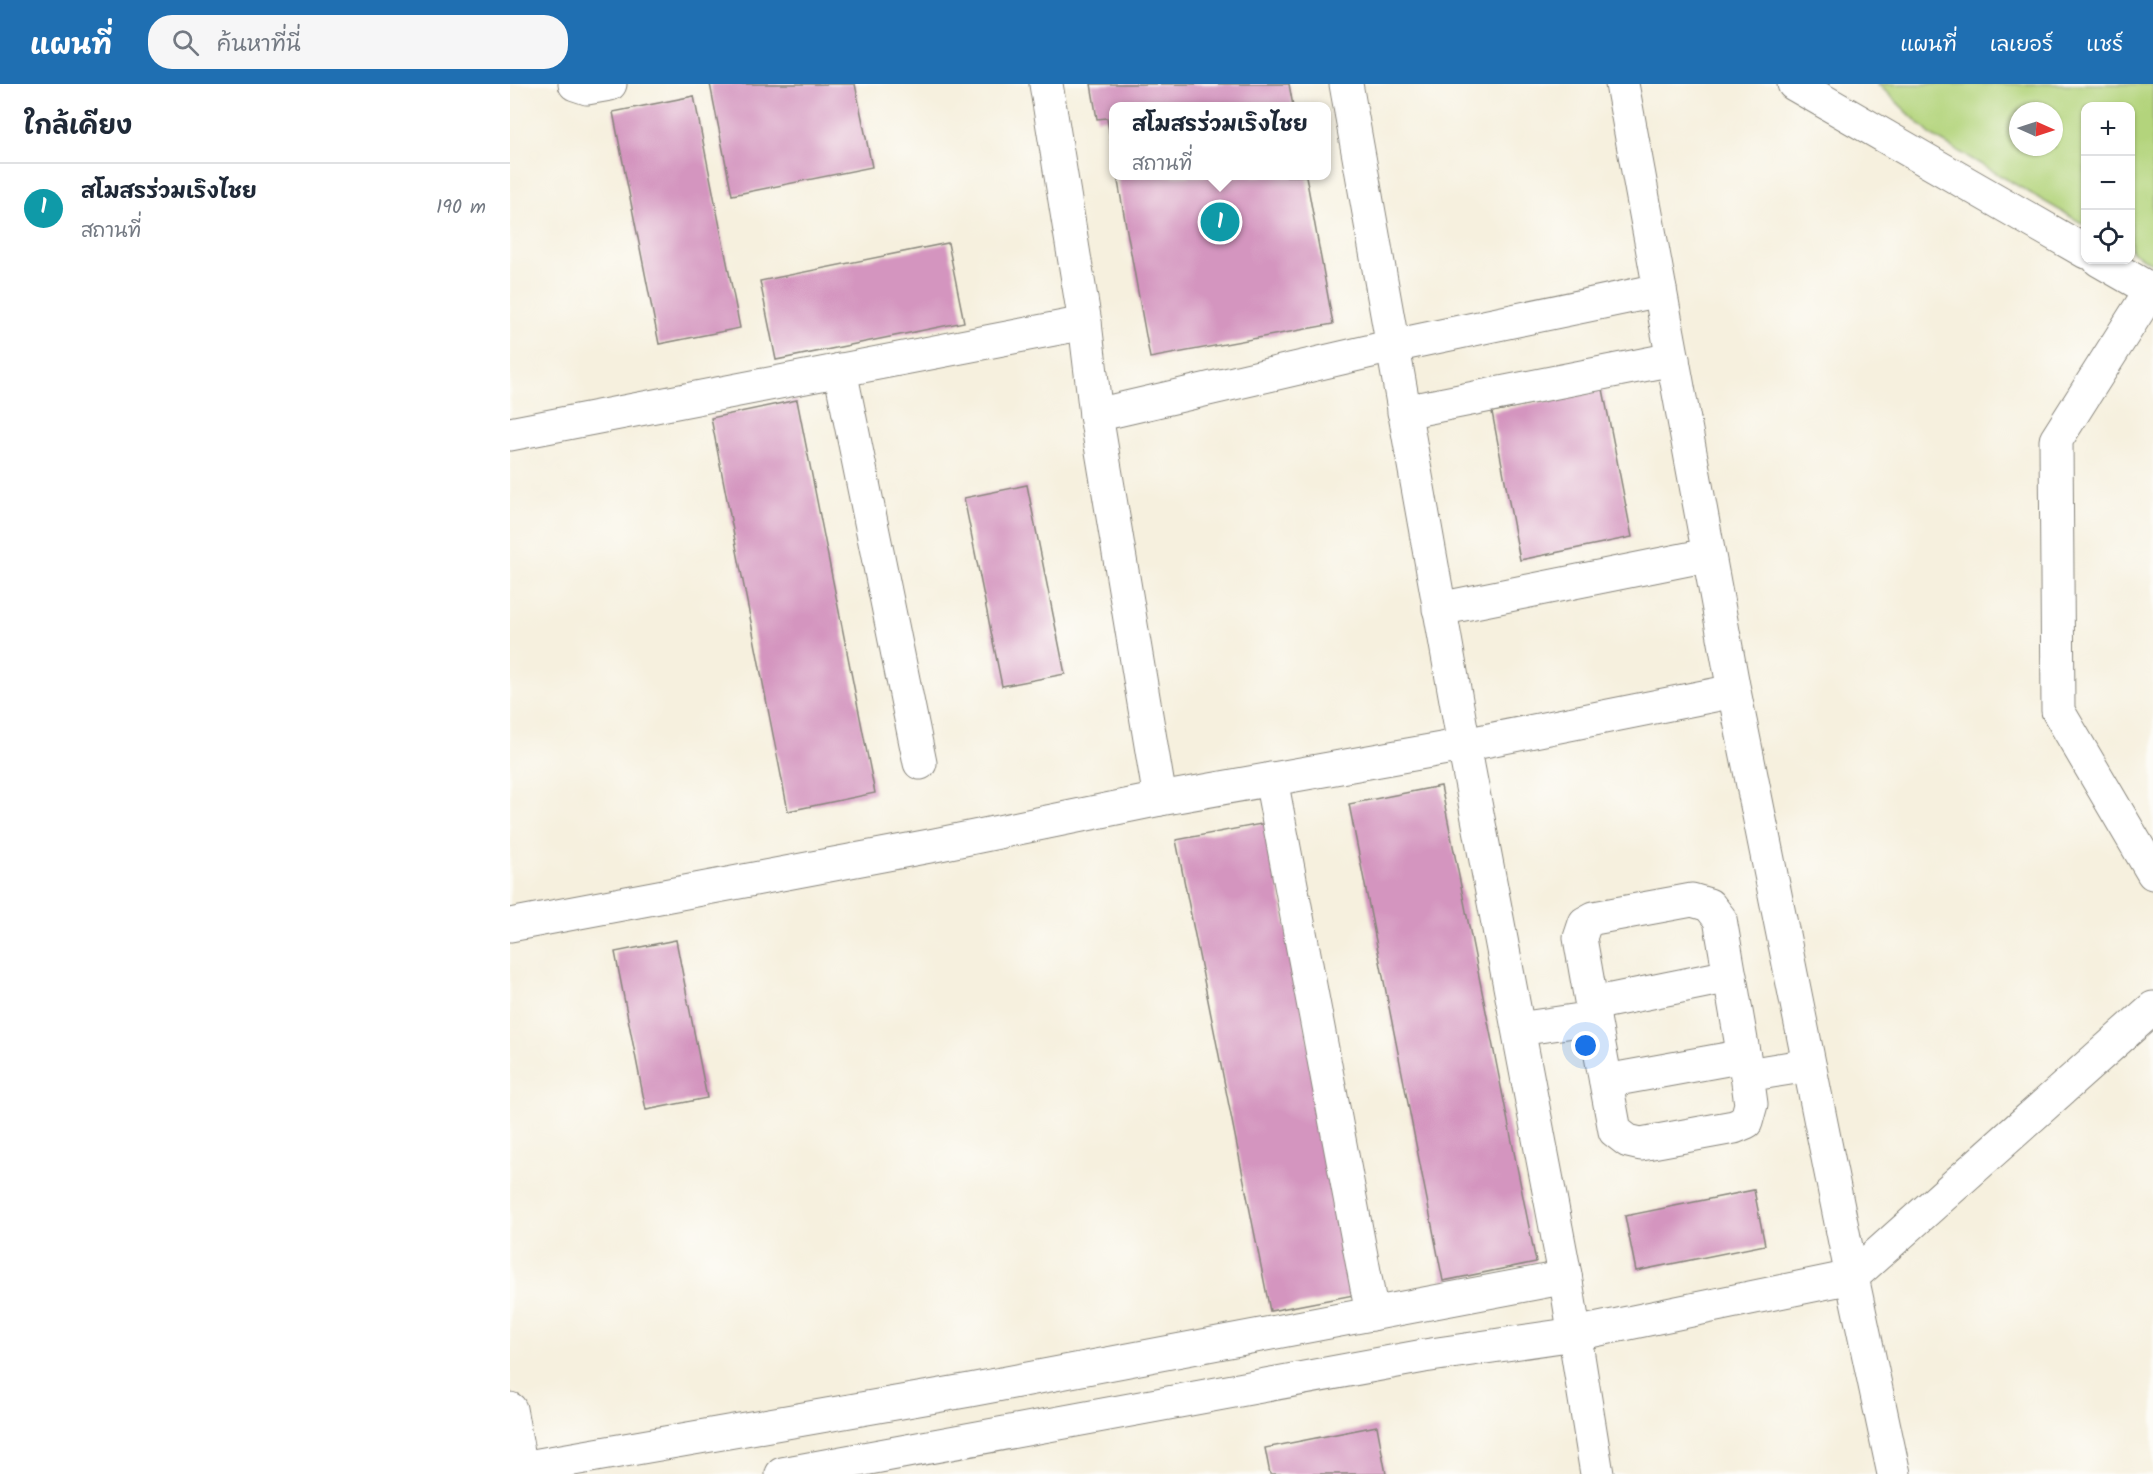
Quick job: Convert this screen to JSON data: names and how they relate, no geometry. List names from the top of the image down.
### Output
{
  "north": "right",
  "page": {
    "header": "แผนที่",
    "search": "ค้นหาที่นี่",
    "nav": ["แผนที่", "เลเยอร์", "แชร์"],
    "heading": "ใกล้เคียง",
    "map_buttons": ["+", "−"],
    "popup": ["สโมสรร่วมเริงไชย", "สถานที่"],
    "list": [
      {
        "mark": "1",
        "name": "สโมสรร่วมเริงไชย",
        "note": "สถานที่",
        "value": "190 m"
      }
    ],
    "pins": "1"
  }
}
